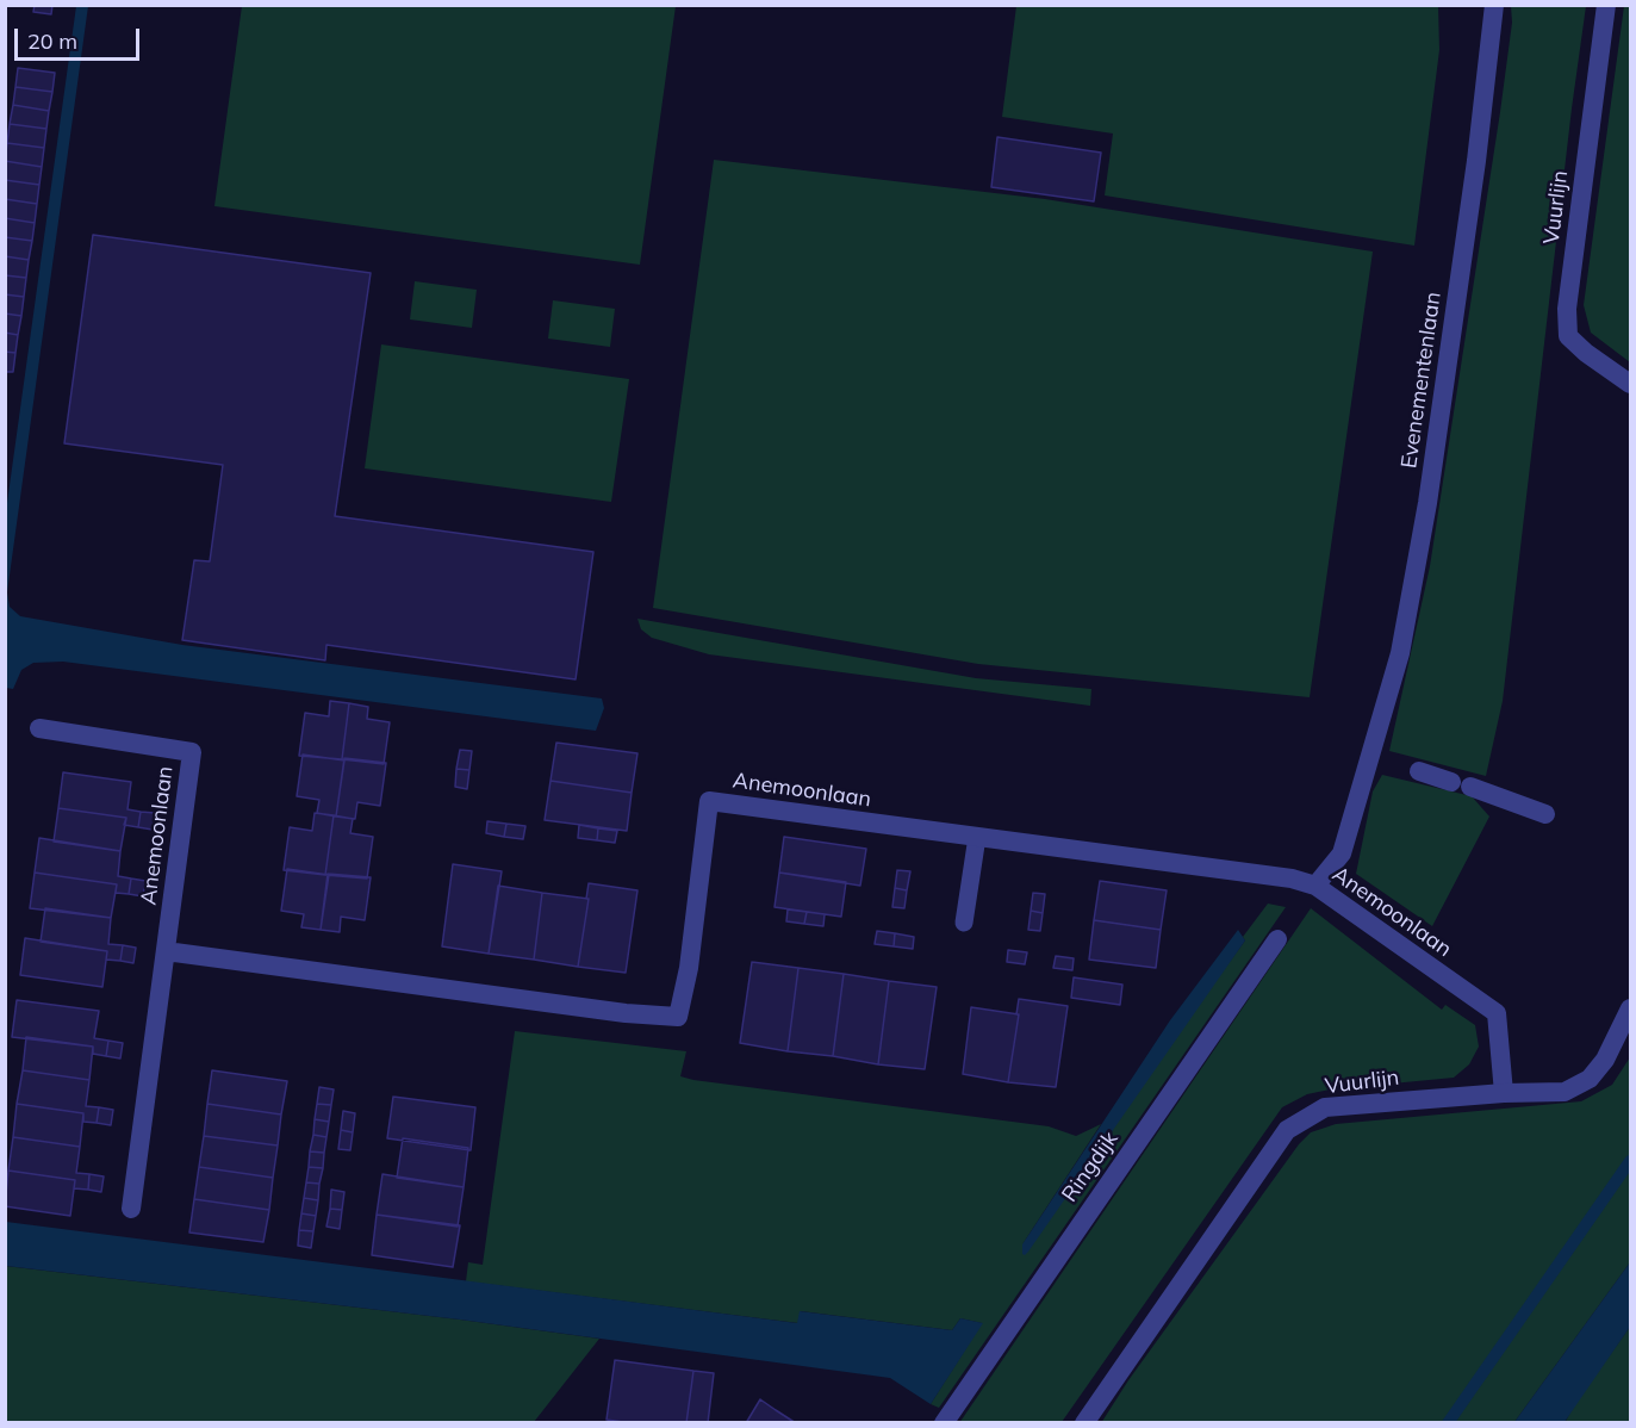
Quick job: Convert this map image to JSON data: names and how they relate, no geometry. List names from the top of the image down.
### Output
{
  "streets": {
    "street": [
      "Vuurlijn",
      "Evenementenlaan",
      "Anemoonlaan",
      "Ringdijk"
    ]
  },
  "crossings": [
    ["Vuurlijn", "Anemoonlaan"],
    ["Evenementenlaan", "Anemoonlaan"]
  ],
  "scale_bar": "20 m"
}
